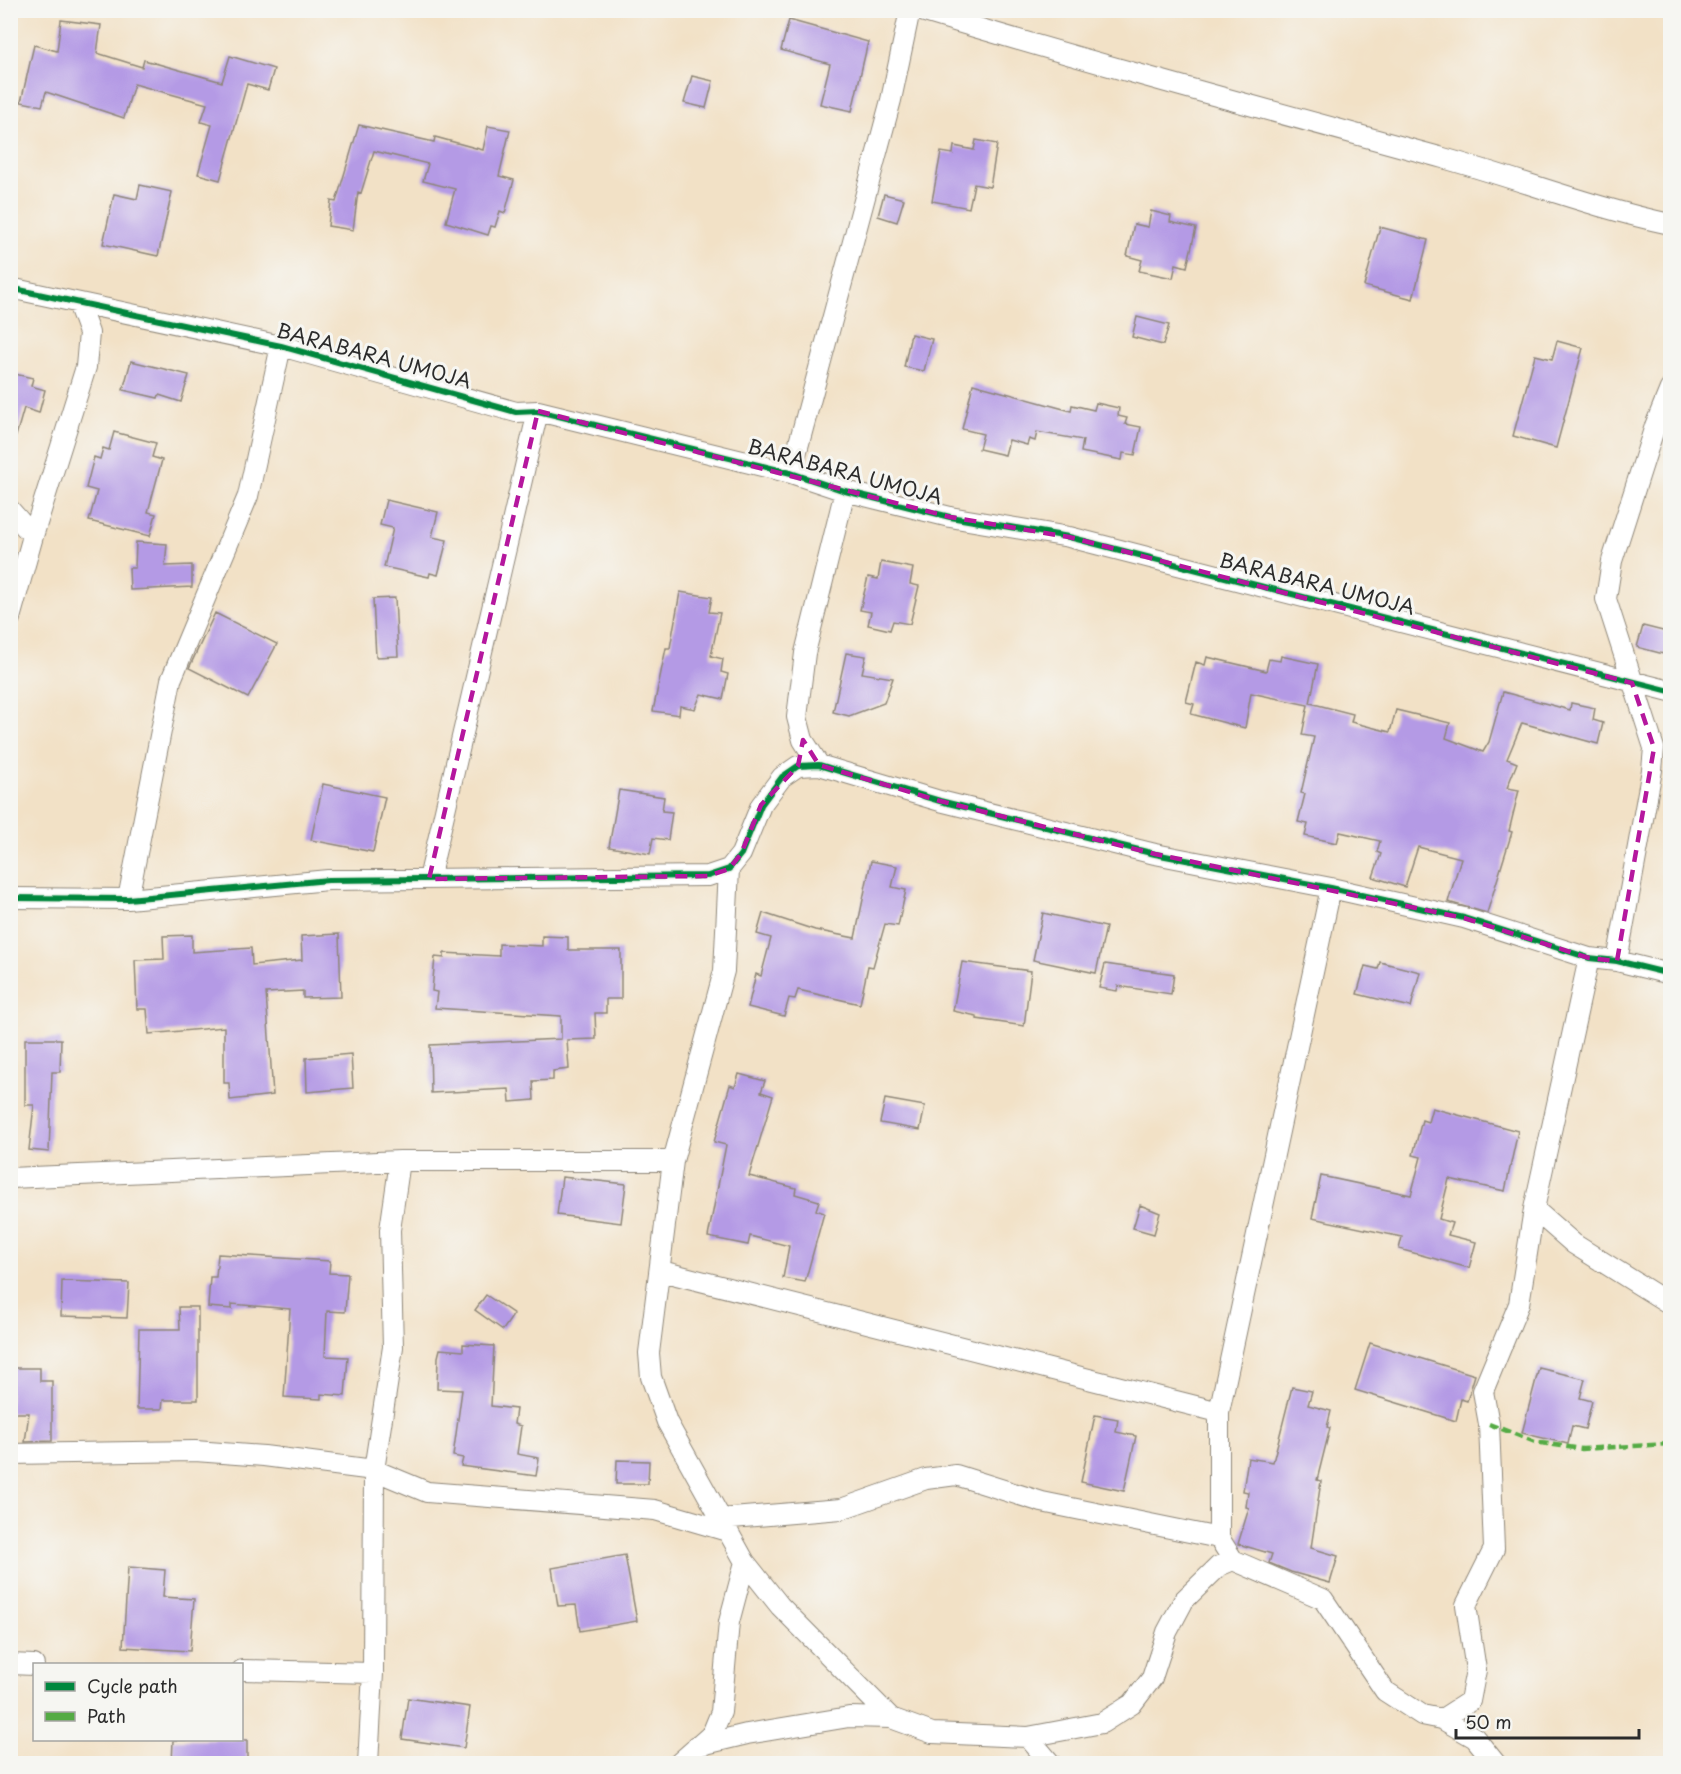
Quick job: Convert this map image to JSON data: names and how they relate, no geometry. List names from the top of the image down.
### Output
{
  "streets": {
    "street": ["BARABARA UMOJA"]
  },
  "legend": ["Cycle path", "Path"],
  "scale_bar": "50 m"
}
